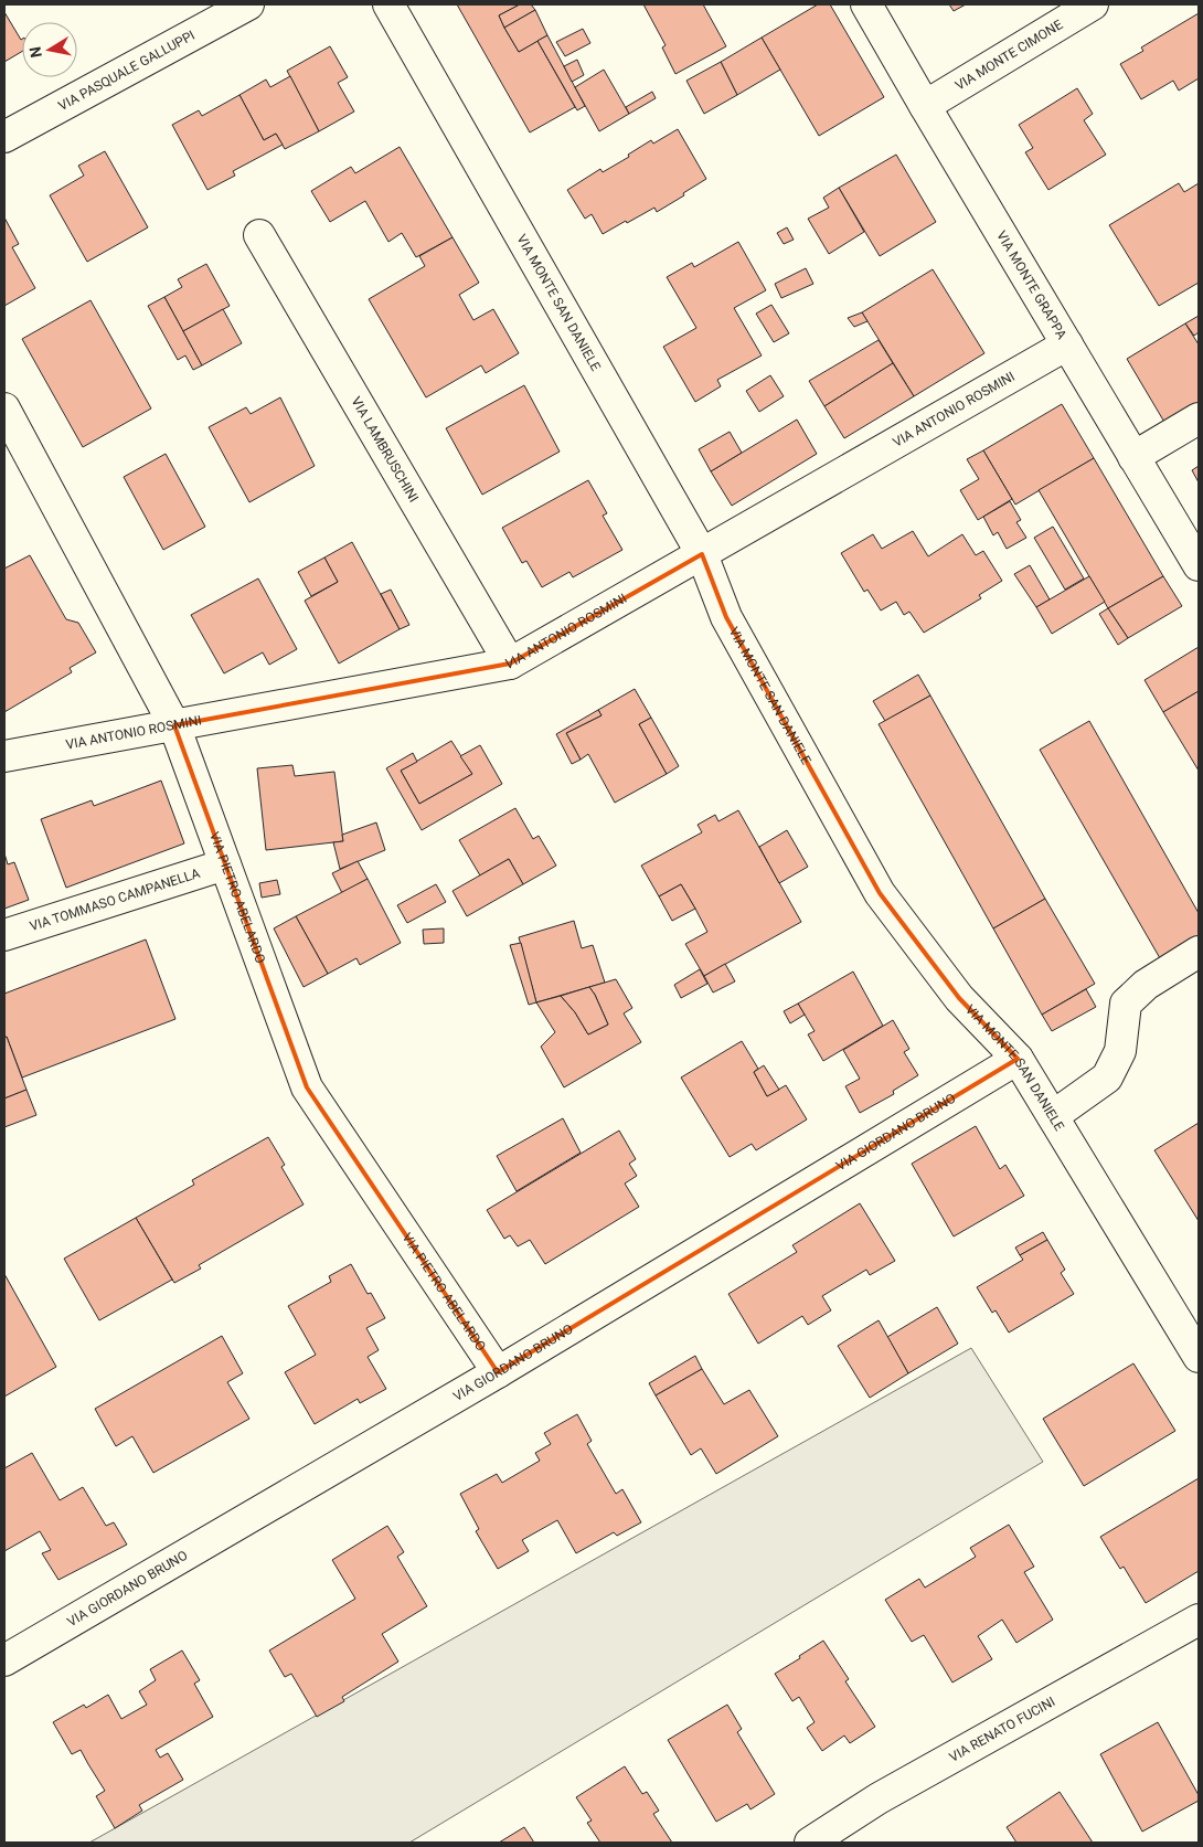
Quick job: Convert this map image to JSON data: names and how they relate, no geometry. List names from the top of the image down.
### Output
{
  "streets": {
    "street": [
      "VIA MONTE CIMONE",
      "VIA PASQUALE GALLUPPI",
      "VIA MONTE GRAPPA",
      "VIA MONTE SAN DANIELE",
      "VIA ANTONIO ROSMINI",
      "VIA LAMBRUSCHINI",
      "VIA PIETRO ABELARDO",
      "VIA TOMMASO CAMPANELLA",
      "VIA GIORDANO BRUNO",
      "VIA RENATO FUCINI"
    ]
  },
  "crossings": [
    ["VIA MONTE CIMONE", "VIA MONTE GRAPPA"],
    ["VIA MONTE GRAPPA", "VIA ANTONIO ROSMINI"],
    ["VIA MONTE SAN DANIELE", "VIA ANTONIO ROSMINI"],
    ["VIA MONTE SAN DANIELE", "VIA GIORDANO BRUNO"],
    ["VIA ANTONIO ROSMINI", "VIA LAMBRUSCHINI"],
    ["VIA ANTONIO ROSMINI", "VIA PIETRO ABELARDO"],
    ["VIA PIETRO ABELARDO", "VIA TOMMASO CAMPANELLA"],
    ["VIA PIETRO ABELARDO", "VIA GIORDANO BRUNO"]
  ],
  "north": "left"
}
